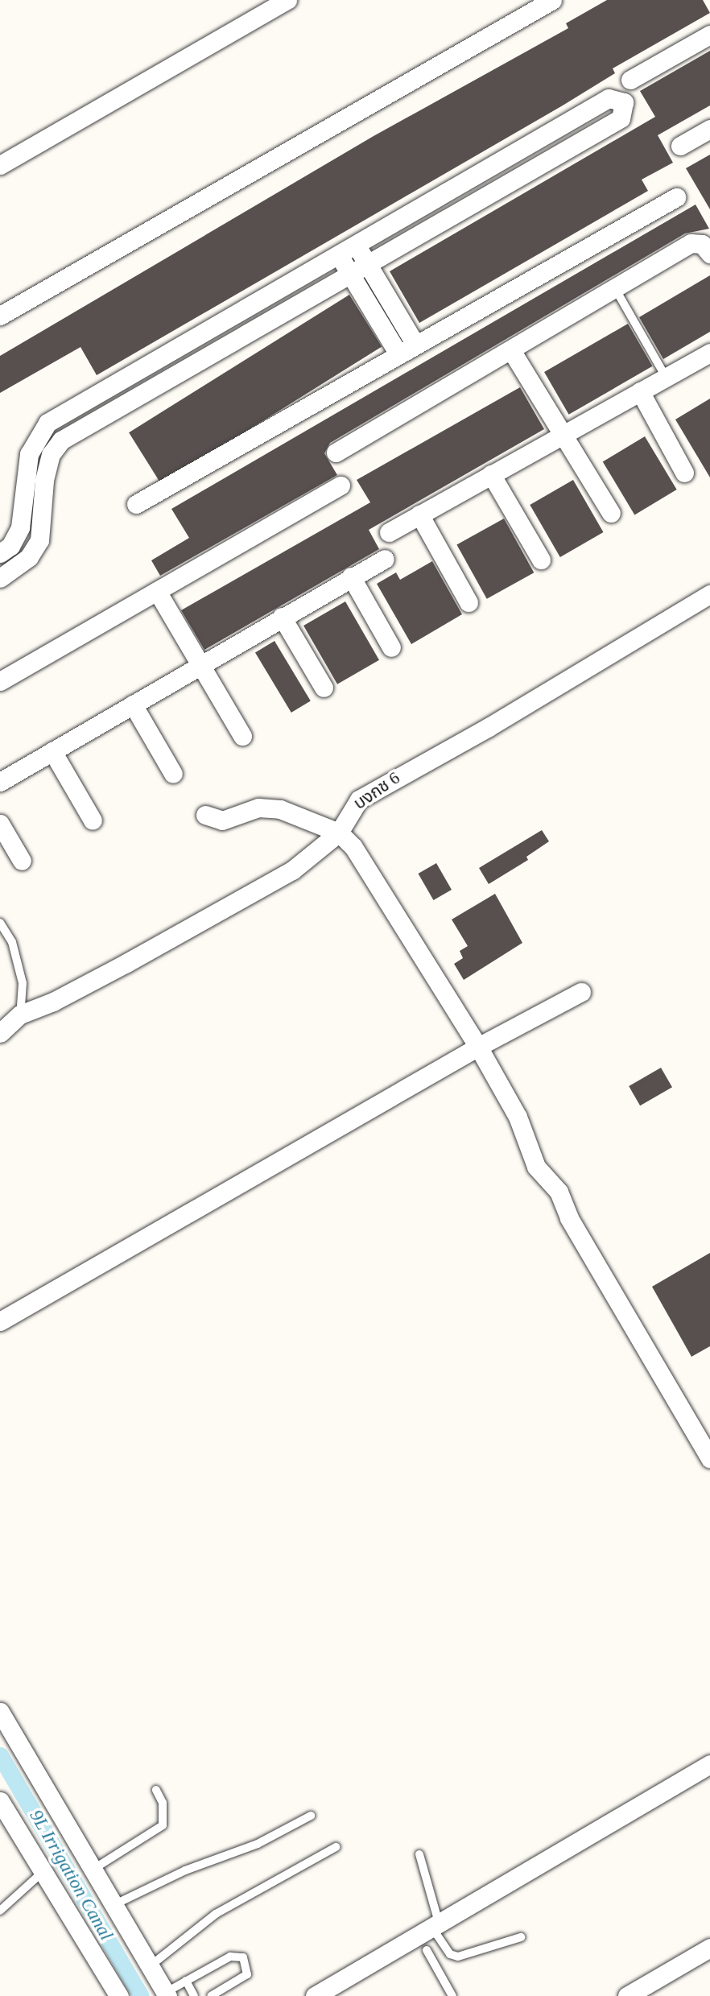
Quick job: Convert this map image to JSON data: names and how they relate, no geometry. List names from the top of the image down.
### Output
{
  "streets": {
    "street": ["บงกช 6"]
  },
  "water": ["9L Irrigation Canal"]
}
